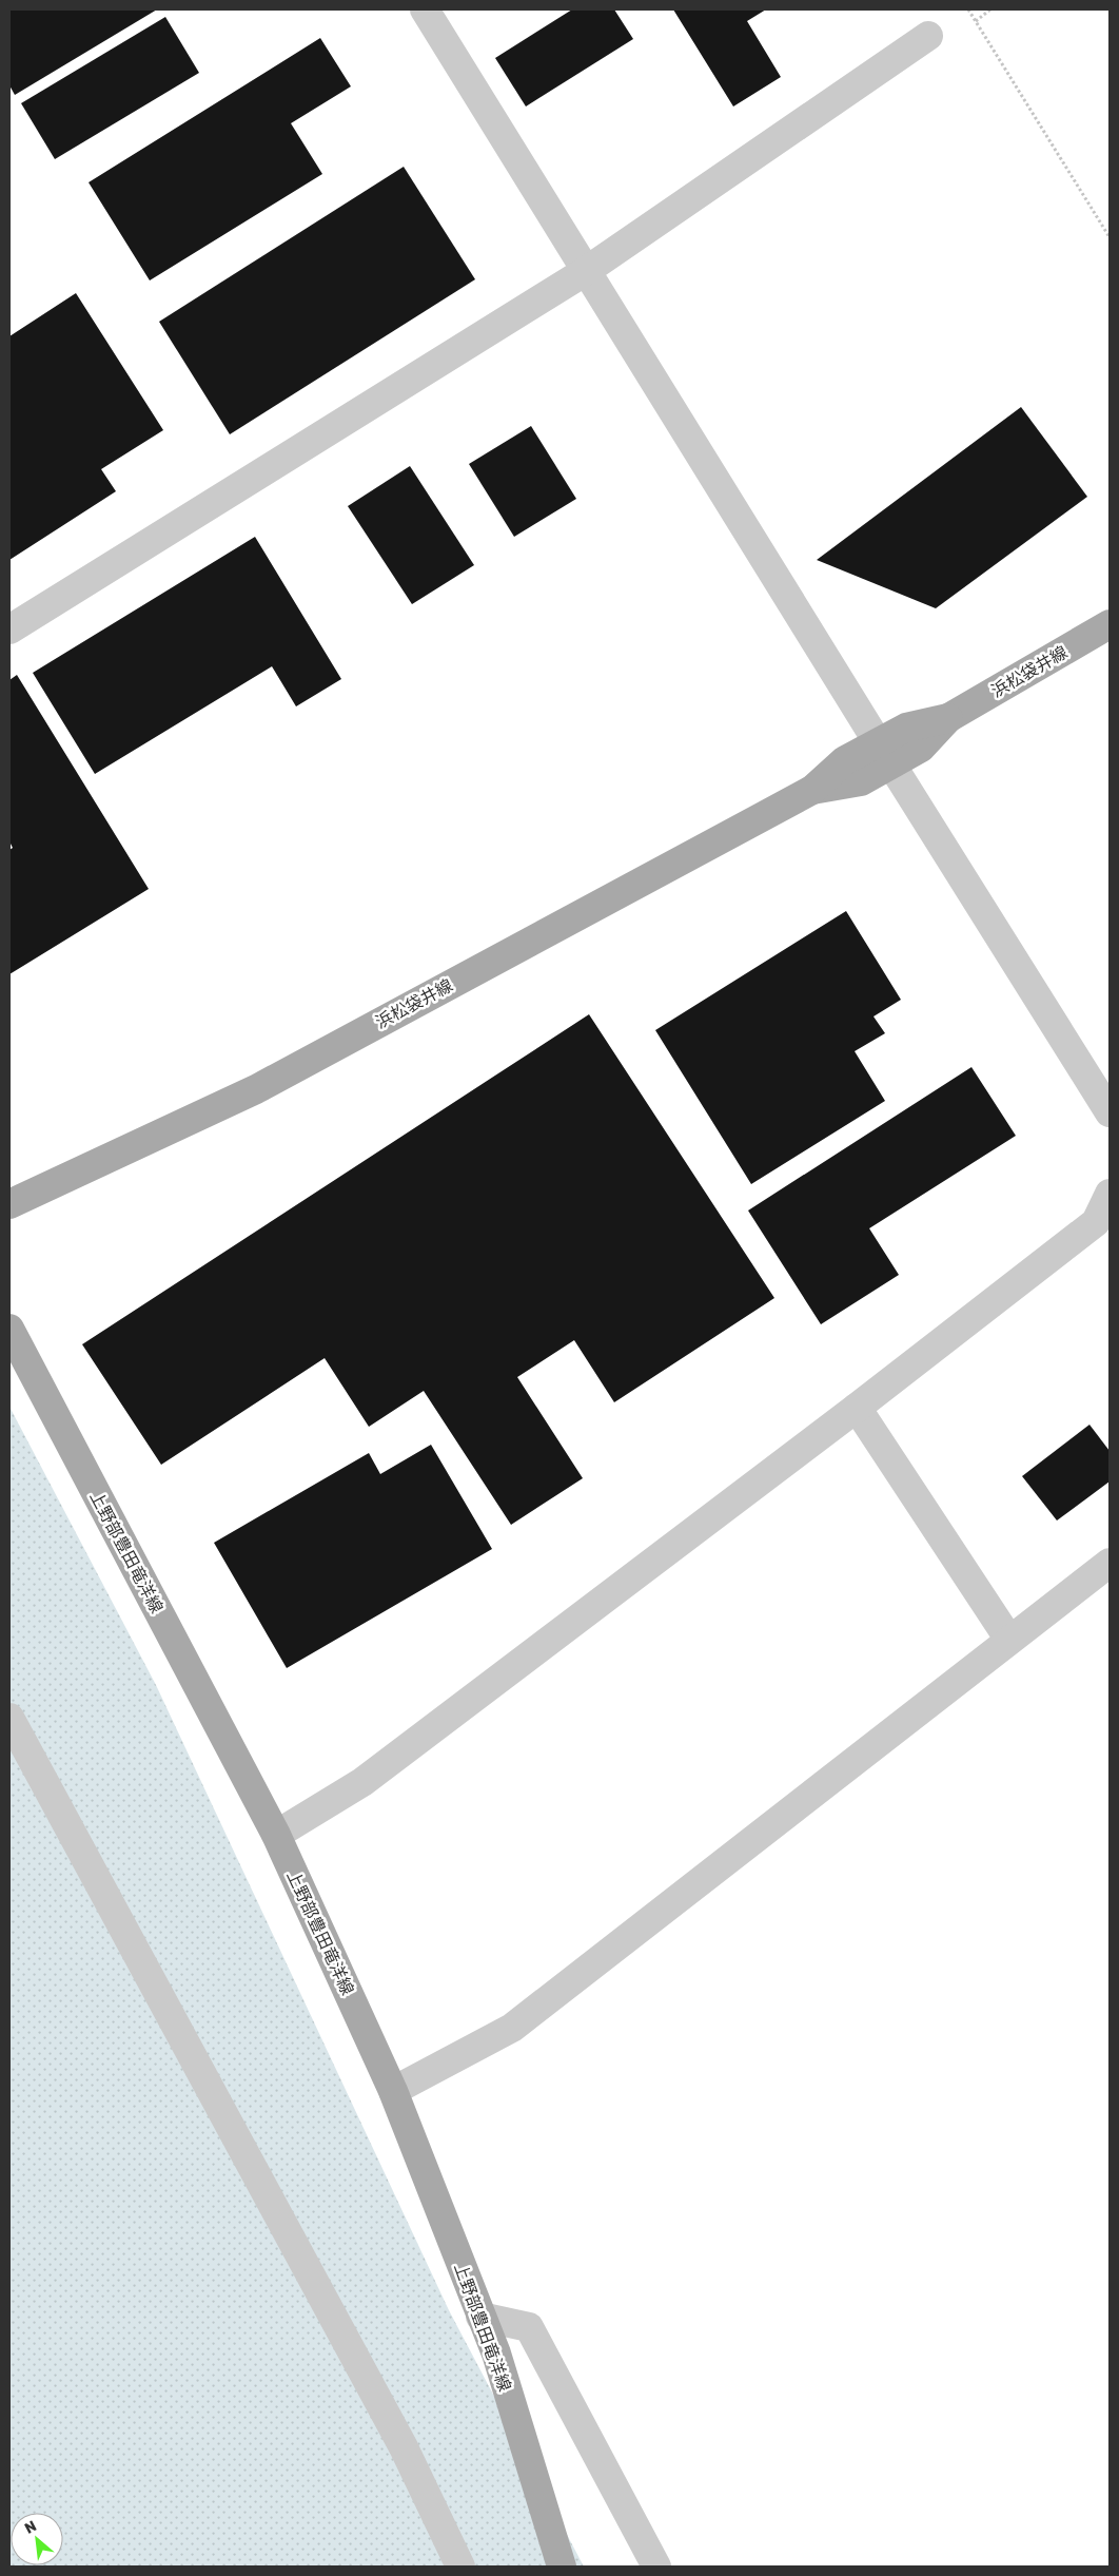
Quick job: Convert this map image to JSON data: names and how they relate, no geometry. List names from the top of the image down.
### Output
{
  "streets": {
    "main road": ["浜松袋井線", "上野部豊田竜洋線"]
  },
  "north": "top left"
}
